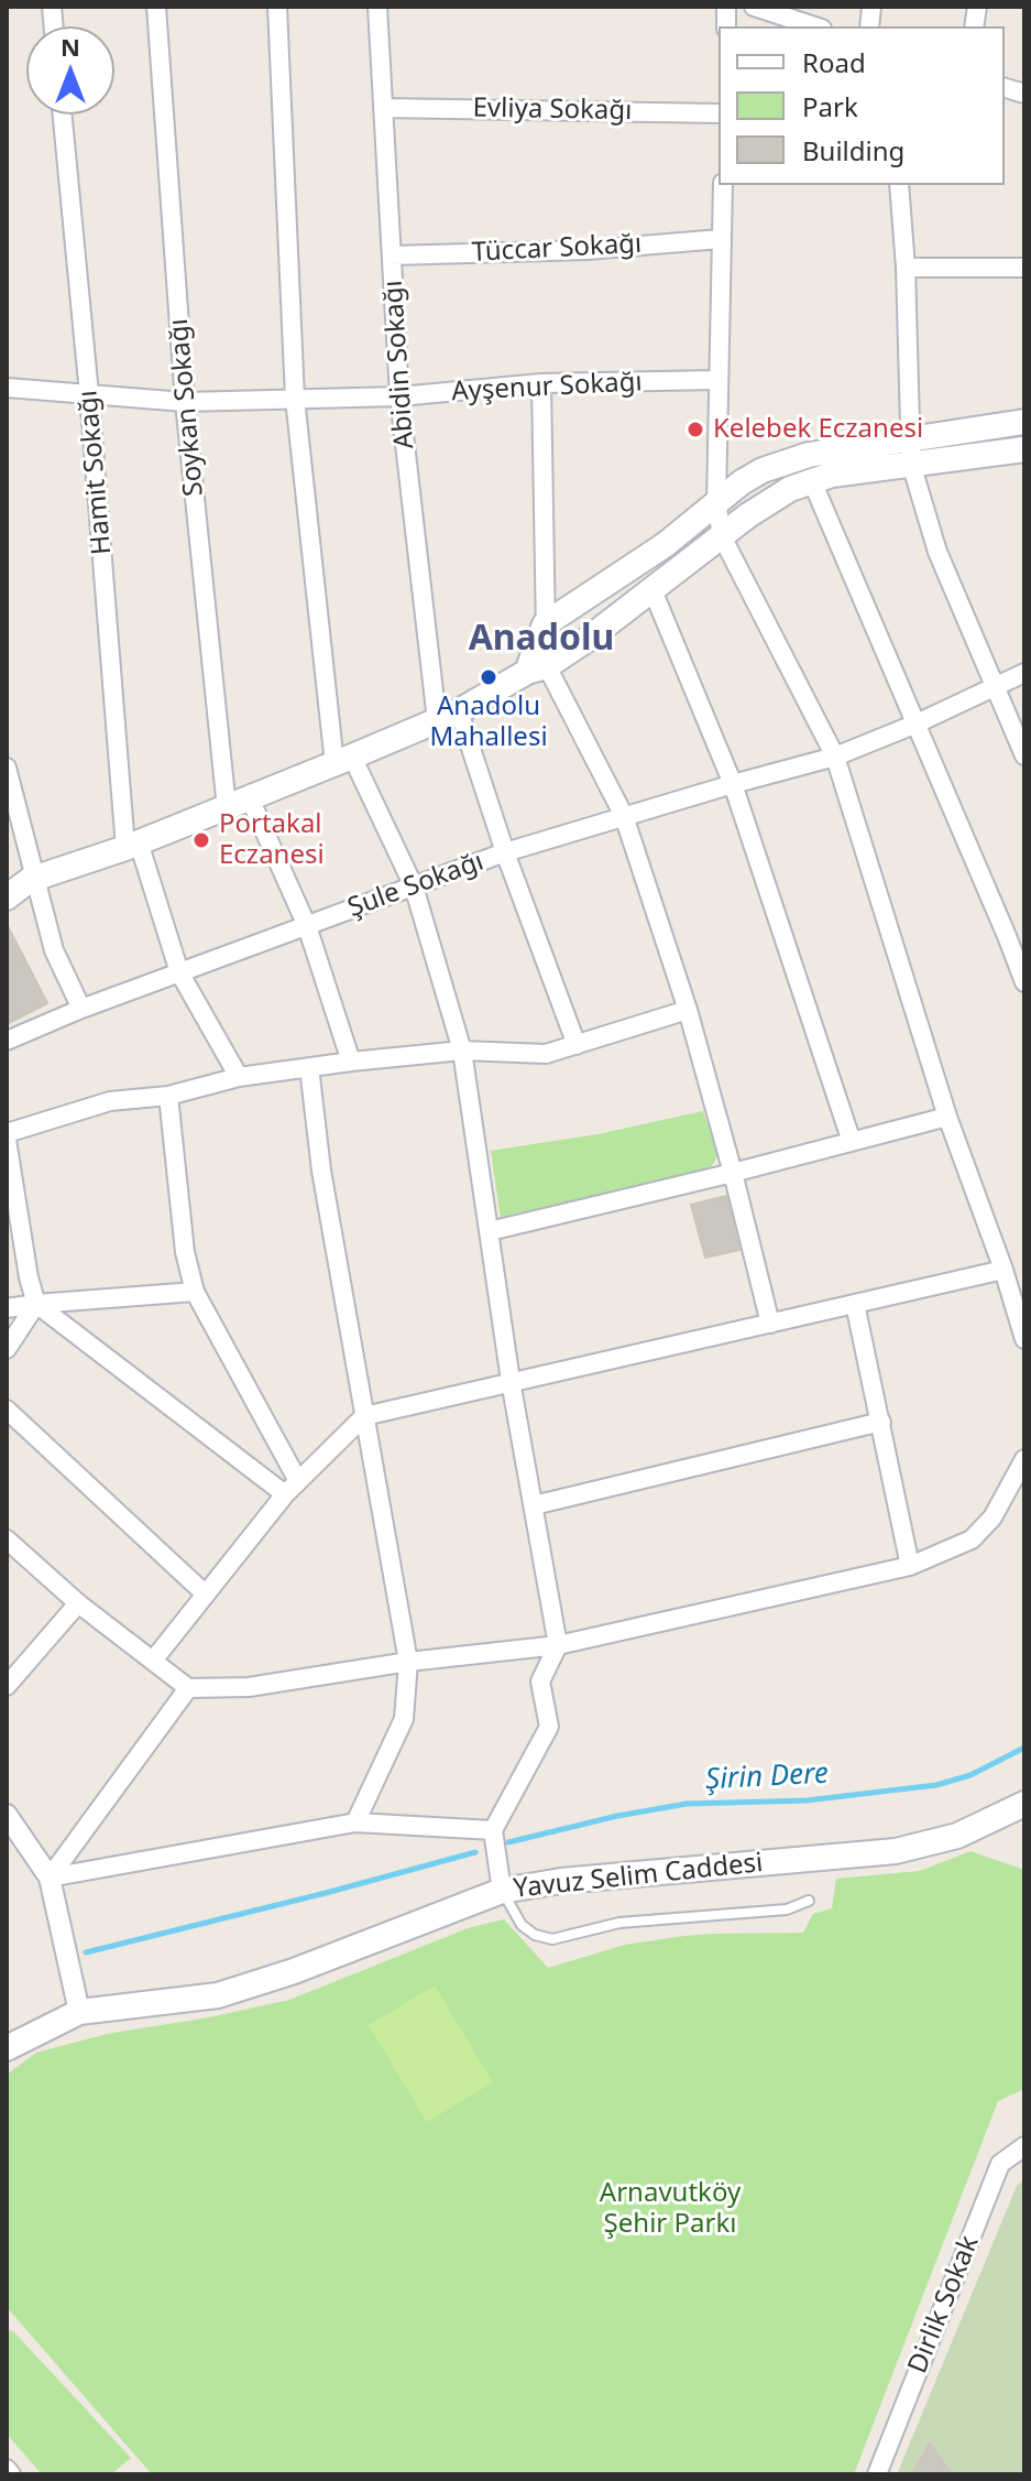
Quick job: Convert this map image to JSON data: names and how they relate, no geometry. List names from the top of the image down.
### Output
{
  "streets": {
    "main road": ["Yavuz Selim Caddesi"],
    "street": [
      "Evliya Sokağı",
      "Tüccar Sokağı",
      "Abidin Sokağı",
      "Ayşenur Sokağı",
      "Soykan Sokağı",
      "Hamit Sokağı",
      "Şule Sokağı",
      "Dirlik Sokak"
    ]
  },
  "crossings": [
    ["Evliya Sokağı", "Abidin Sokağı"],
    ["Tüccar Sokağı", "Abidin Sokağı"],
    ["Abidin Sokağı", "Ayşenur Sokağı"],
    ["Abidin Sokağı", "Şule Sokağı"],
    ["Ayşenur Sokağı", "Soykan Sokağı"],
    ["Ayşenur Sokağı", "Hamit Sokağı"],
    ["Hamit Sokağı", "Şule Sokağı"]
  ],
  "districts": ["Anadolu"],
  "water": ["Şirin Dere"],
  "parks": ["Arnavutköy Şehir Parkı"],
  "places": ["Kelebek Eczanesi", "Anadolu Mahallesi", "Portakal Eczanesi"],
  "legend": ["Road", "Park", "Building"],
  "north": "top"
}
